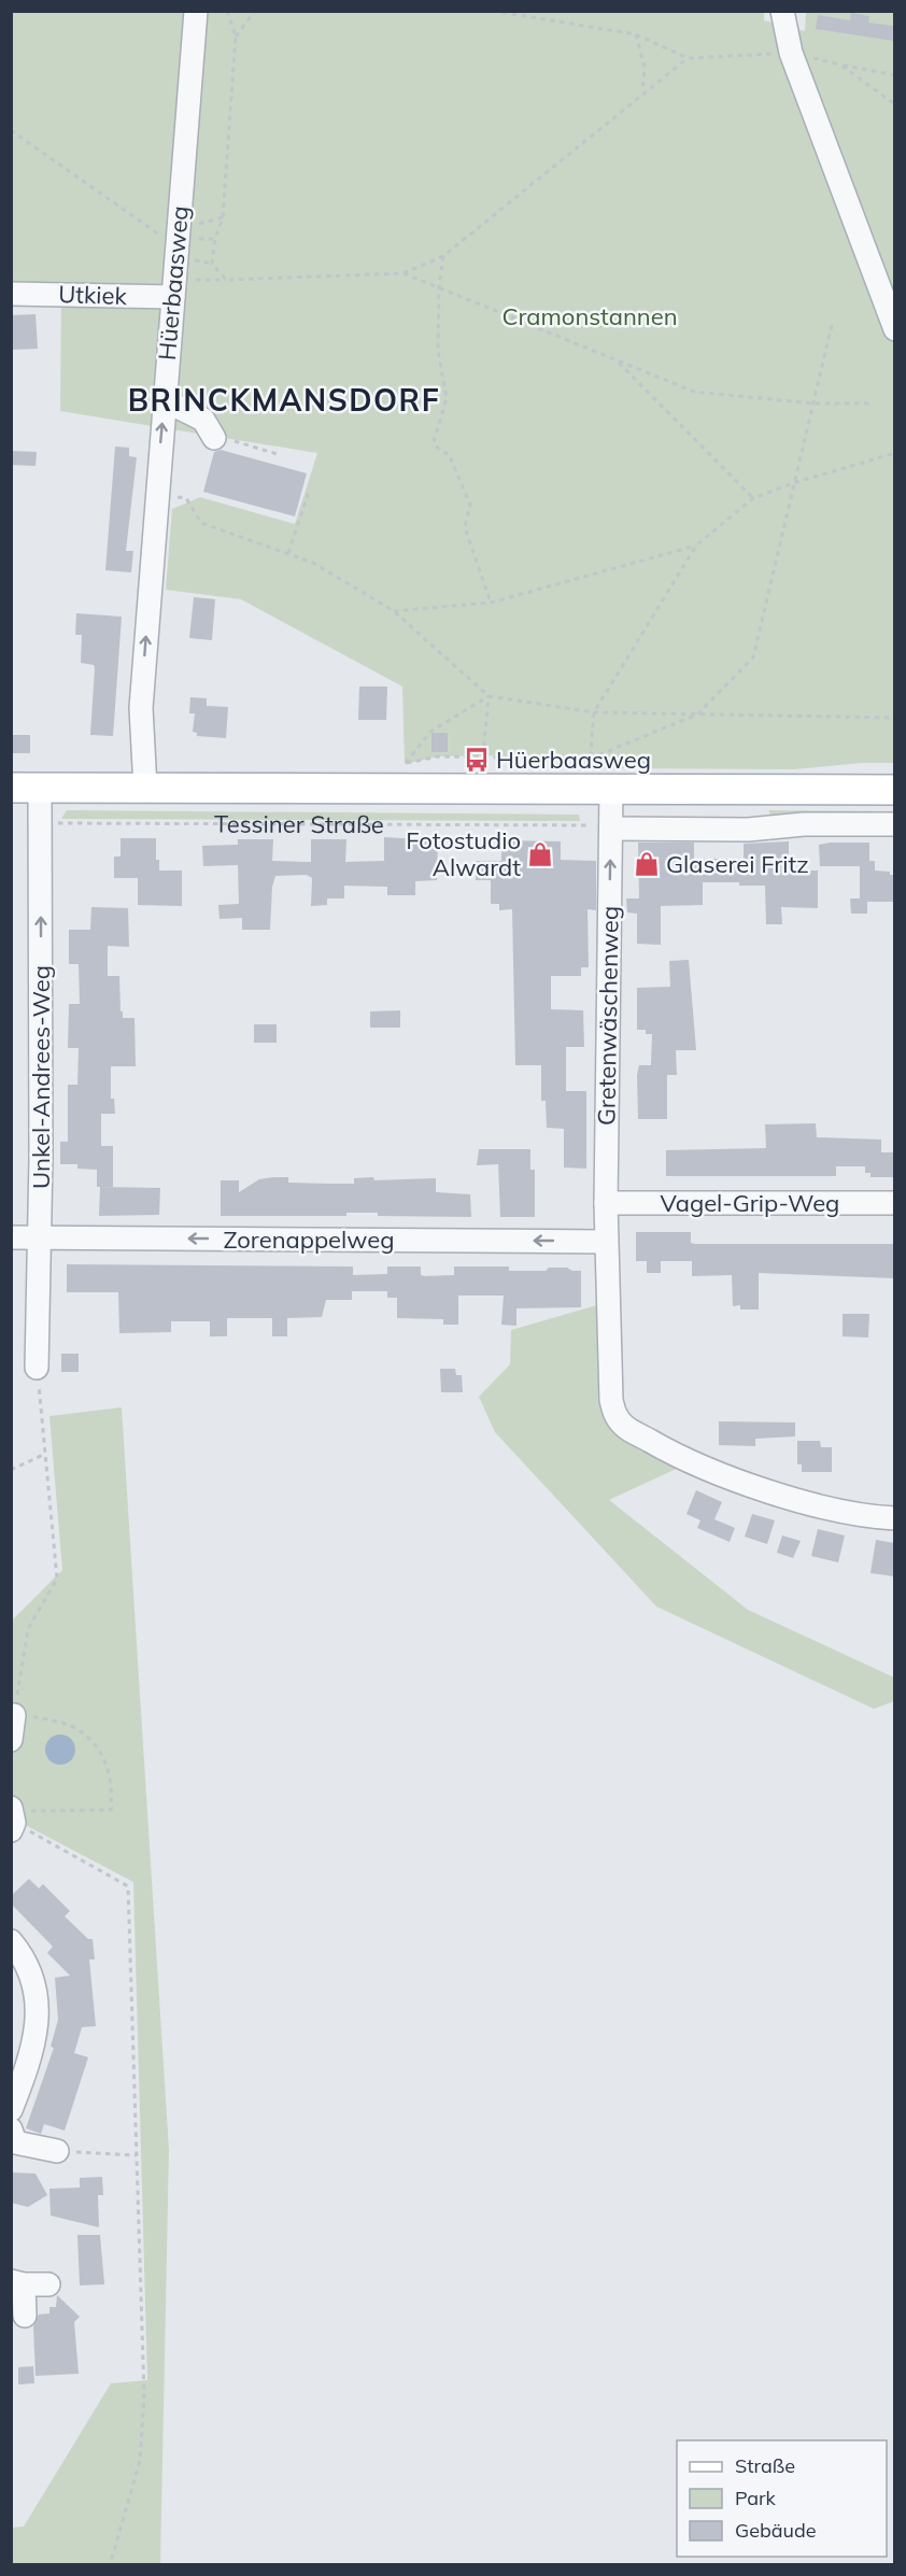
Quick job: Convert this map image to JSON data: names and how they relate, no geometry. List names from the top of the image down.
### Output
{
  "streets": {
    "main road": ["Tessiner Straße"],
    "street": [
      "Hüerbaasweg",
      "Utkiek",
      "Gretenwäschenweg",
      "Unkel-Andrees-Weg",
      "Vagel-Grip-Weg",
      "Zorenappelweg"
    ]
  },
  "crossings": [
    ["Hüerbaasweg", "Utkiek"],
    ["Hüerbaasweg", "Tessiner Straße"],
    ["Tessiner Straße", "Gretenwäschenweg"],
    ["Tessiner Straße", "Unkel-Andrees-Weg"],
    ["Gretenwäschenweg", "Vagel-Grip-Weg"],
    ["Gretenwäschenweg", "Zorenappelweg"],
    ["Unkel-Andrees-Weg", "Zorenappelweg"]
  ],
  "one_way": [
    "Hüerbaasweg",
    "Gretenwäschenweg",
    "Unkel-Andrees-Weg",
    "Zorenappelweg"
  ],
  "districts": ["BRINCKMANSDORF"],
  "parks": ["Cramonstannen"],
  "places": {
    "bus stop": ["Hüerbaasweg"],
    "shop": ["Fotostudio Alwardt", "Glaserei Fritz"]
  },
  "legend": ["Straße", "Park", "Gebäude"]
}
